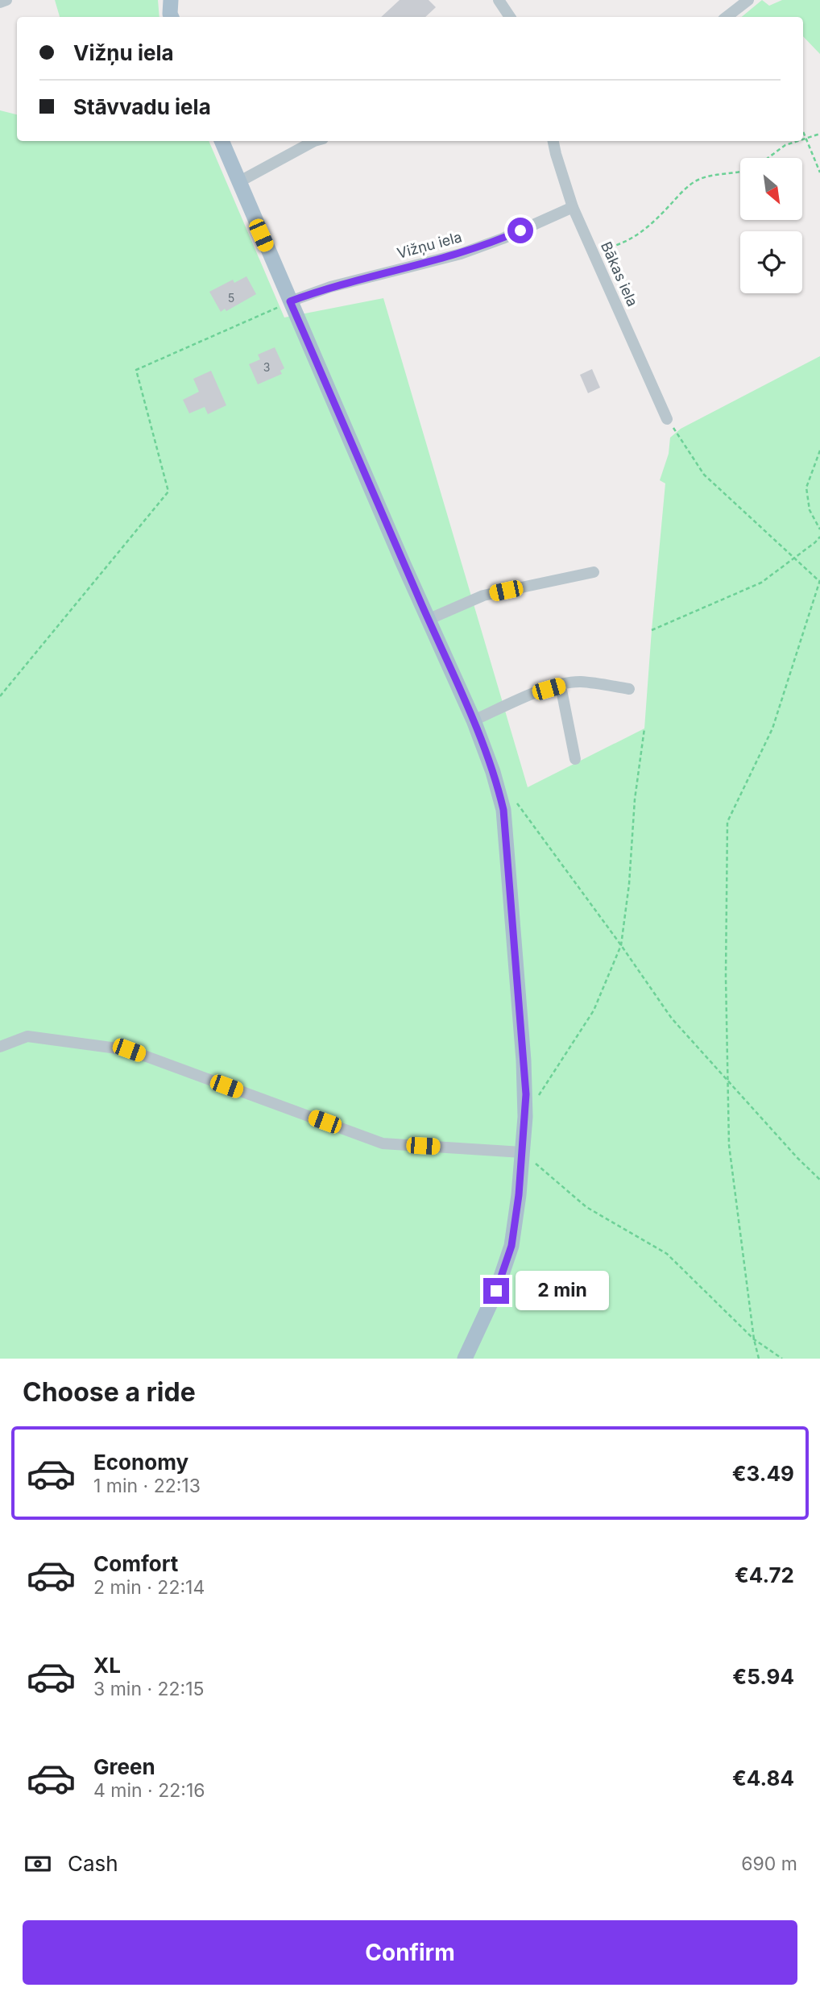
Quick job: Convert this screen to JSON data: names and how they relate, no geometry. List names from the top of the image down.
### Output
{
  "streets": {
    "street": ["Vižņu iela", "Bākas iela"]
  },
  "crossings": [
    ["Vižņu iela", "Bākas iela"]
  ],
  "house_numbers": ["5", "3"],
  "north": "bottom right",
  "page": {
    "banner": ["Vižņu iela", "Stāvvadu iela"],
    "bubble": "2 min",
    "heading": "Choose a ride",
    "list": [
      {
        "name": "Economy",
        "note": "1 min · 22:13",
        "value": "€3.49"
      },
      {
        "name": "Comfort",
        "note": "2 min · 22:14",
        "value": "€4.72"
      },
      {
        "name": "XL",
        "note": "3 min · 22:15",
        "value": "€5.94"
      },
      {
        "name": "Green",
        "note": "4 min · 22:16",
        "value": "€4.84"
      }
    ],
    "pay": ["Cash", "690 m"],
    "buttons": "Confirm"
  }
}
